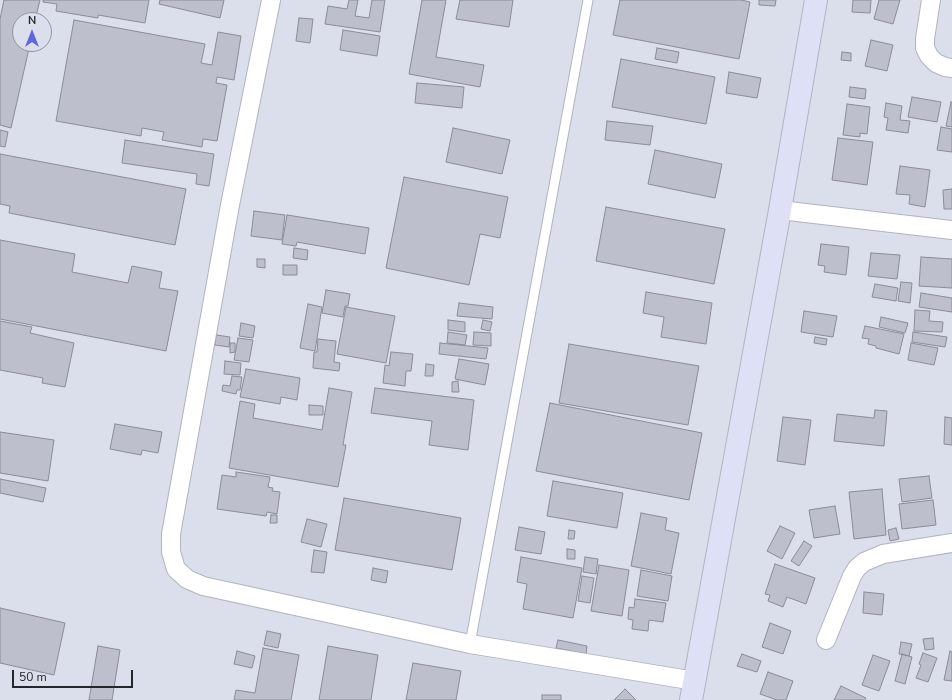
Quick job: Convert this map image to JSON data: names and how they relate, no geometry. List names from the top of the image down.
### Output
{
  "scale_bar": "50 m",
  "north": "top"
}
